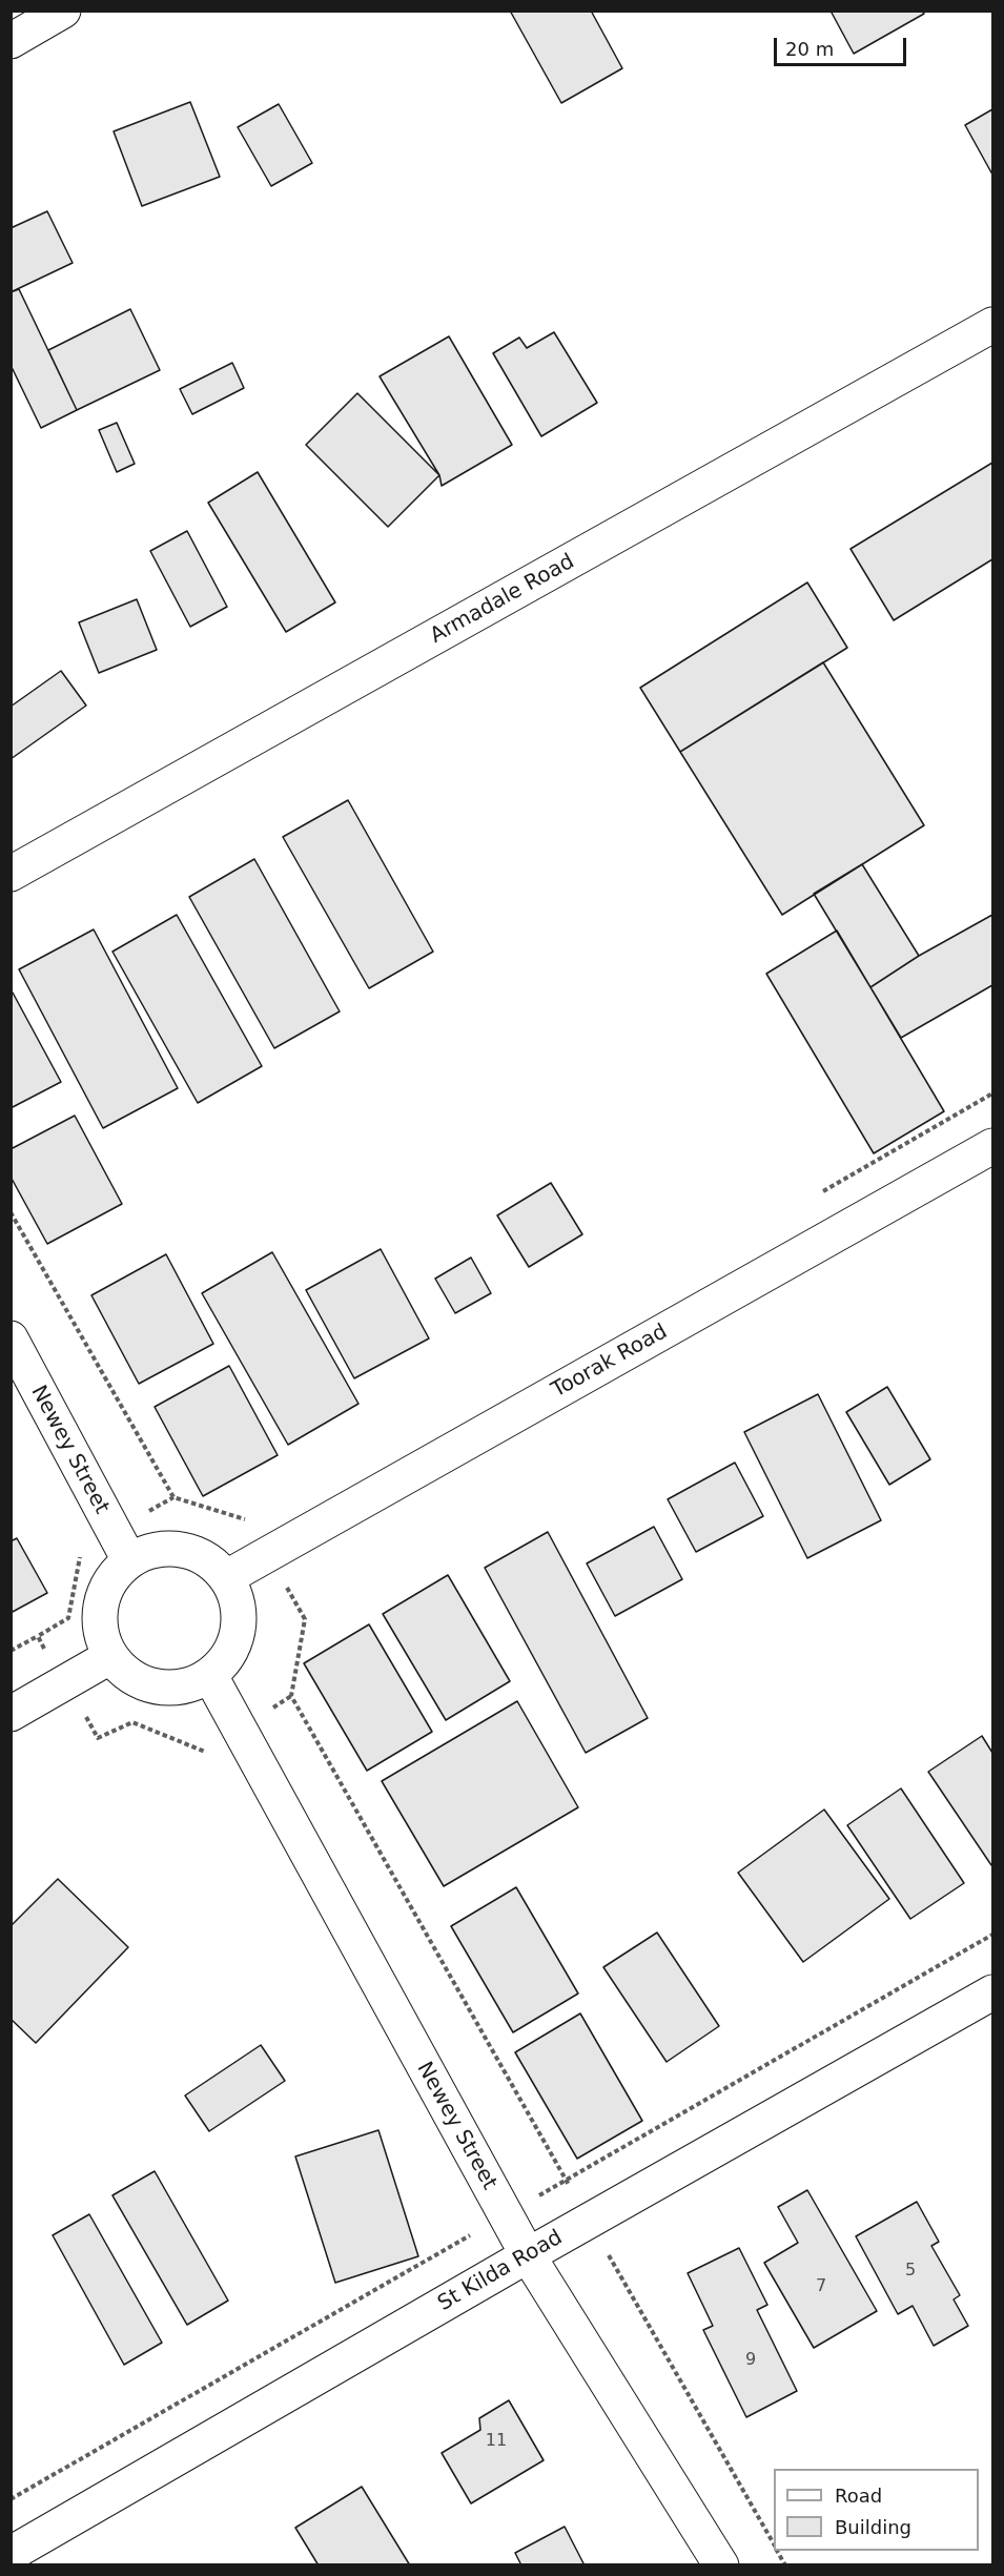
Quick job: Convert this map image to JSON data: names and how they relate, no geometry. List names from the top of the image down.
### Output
{
  "streets": {
    "street": [
      "Armadale Road",
      "Toorak Road",
      "Newey Street",
      "St Kilda Road"
    ]
  },
  "crossings": [
    ["Toorak Road", "Newey Street"],
    ["Newey Street", "St Kilda Road"]
  ],
  "house_numbers": [
    "5",
    "7",
    "9",
    "11"
  ],
  "legend": ["Road", "Building"],
  "scale_bar": "20 m"
}
